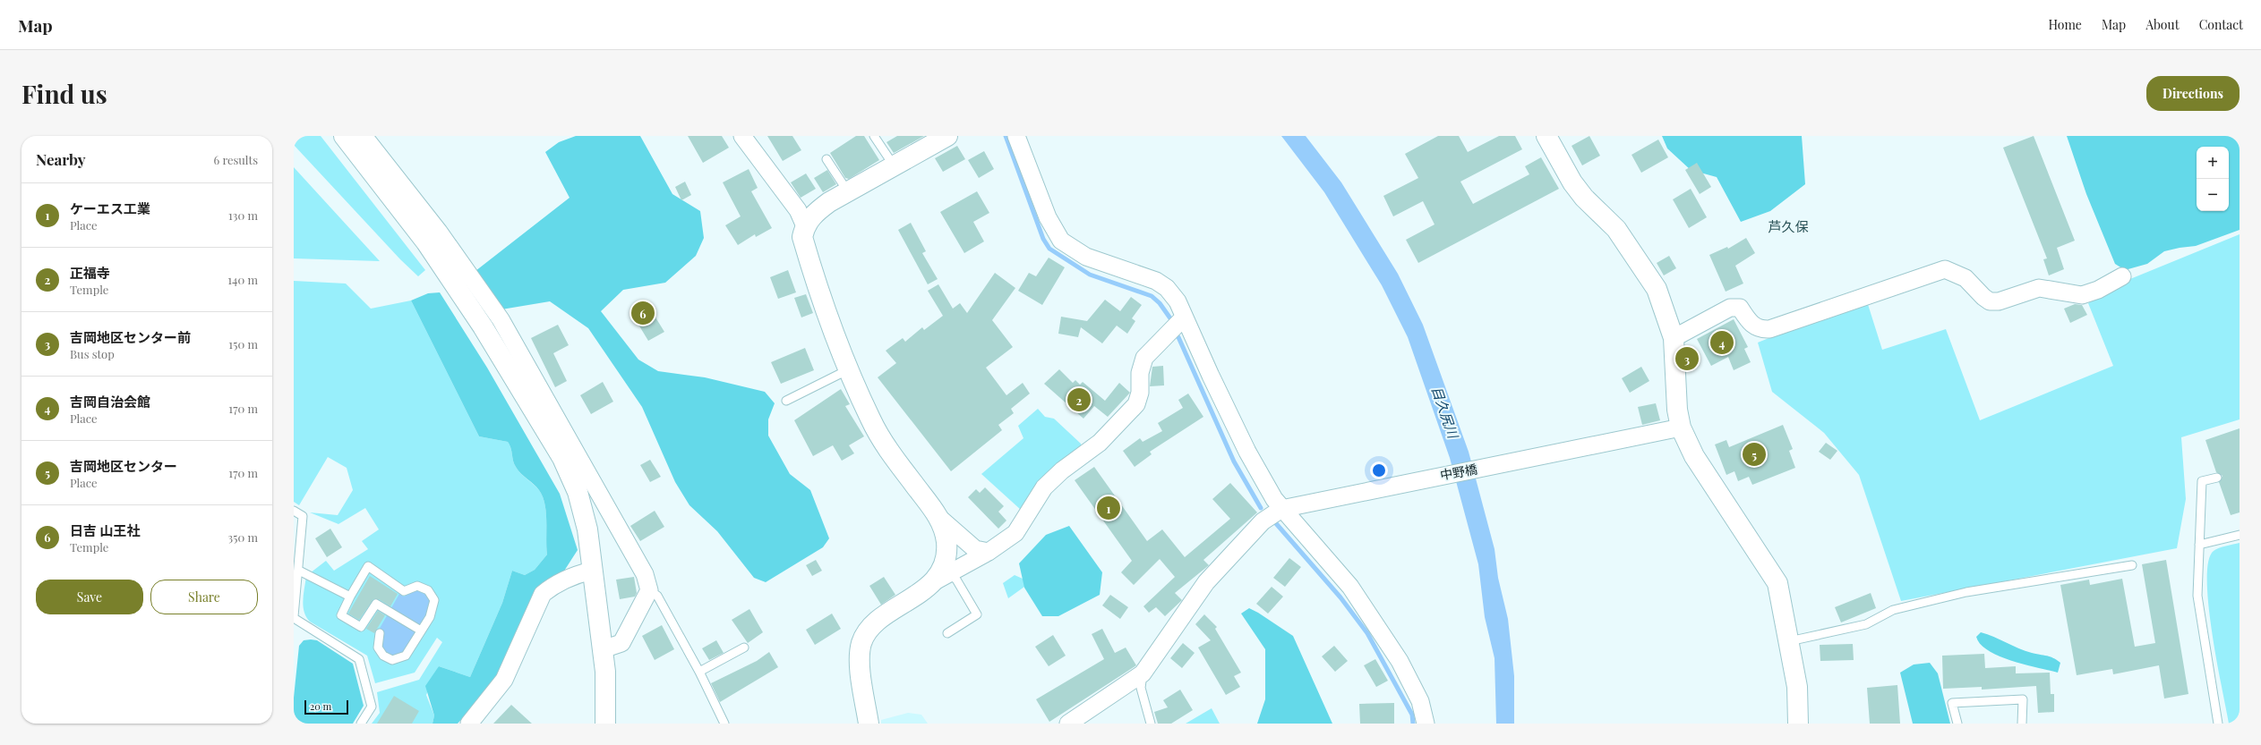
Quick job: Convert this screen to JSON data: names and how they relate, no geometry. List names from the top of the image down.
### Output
{
  "streets": {
    "street": ["中野橋"]
  },
  "districts": ["芦久保"],
  "water": ["目久尻川"],
  "scale_bar": "20 m",
  "page": {
    "header": "Map",
    "nav": [
      "Home",
      "Map",
      "About",
      "Contact"
    ],
    "buttons": [
      "Directions",
      ["Save", "Share"]
    ],
    "title": "Find us",
    "heading": ["Nearby", "6 results"],
    "map_buttons": ["+", "−"],
    "list": [
      {
        "mark": "1",
        "name": "ケーエス工業",
        "note": "Place",
        "value": "130 m"
      },
      {
        "mark": "2",
        "name": "正福寺",
        "note": "Temple",
        "value": "140 m"
      },
      {
        "mark": "3",
        "name": "吉岡地区センター前",
        "note": "Bus stop",
        "value": "150 m"
      },
      {
        "mark": "4",
        "name": "吉岡自治会館",
        "note": "Place",
        "value": "170 m"
      },
      {
        "mark": "5",
        "name": "吉岡地区センター",
        "note": "Place",
        "value": "170 m"
      },
      {
        "mark": "6",
        "name": "日吉 山王社",
        "note": "Temple",
        "value": "350 m"
      }
    ],
    "pins": [
      "6",
      "4",
      "3",
      "2",
      "5",
      "1"
    ],
    "scale": "20 m"
  }
}
